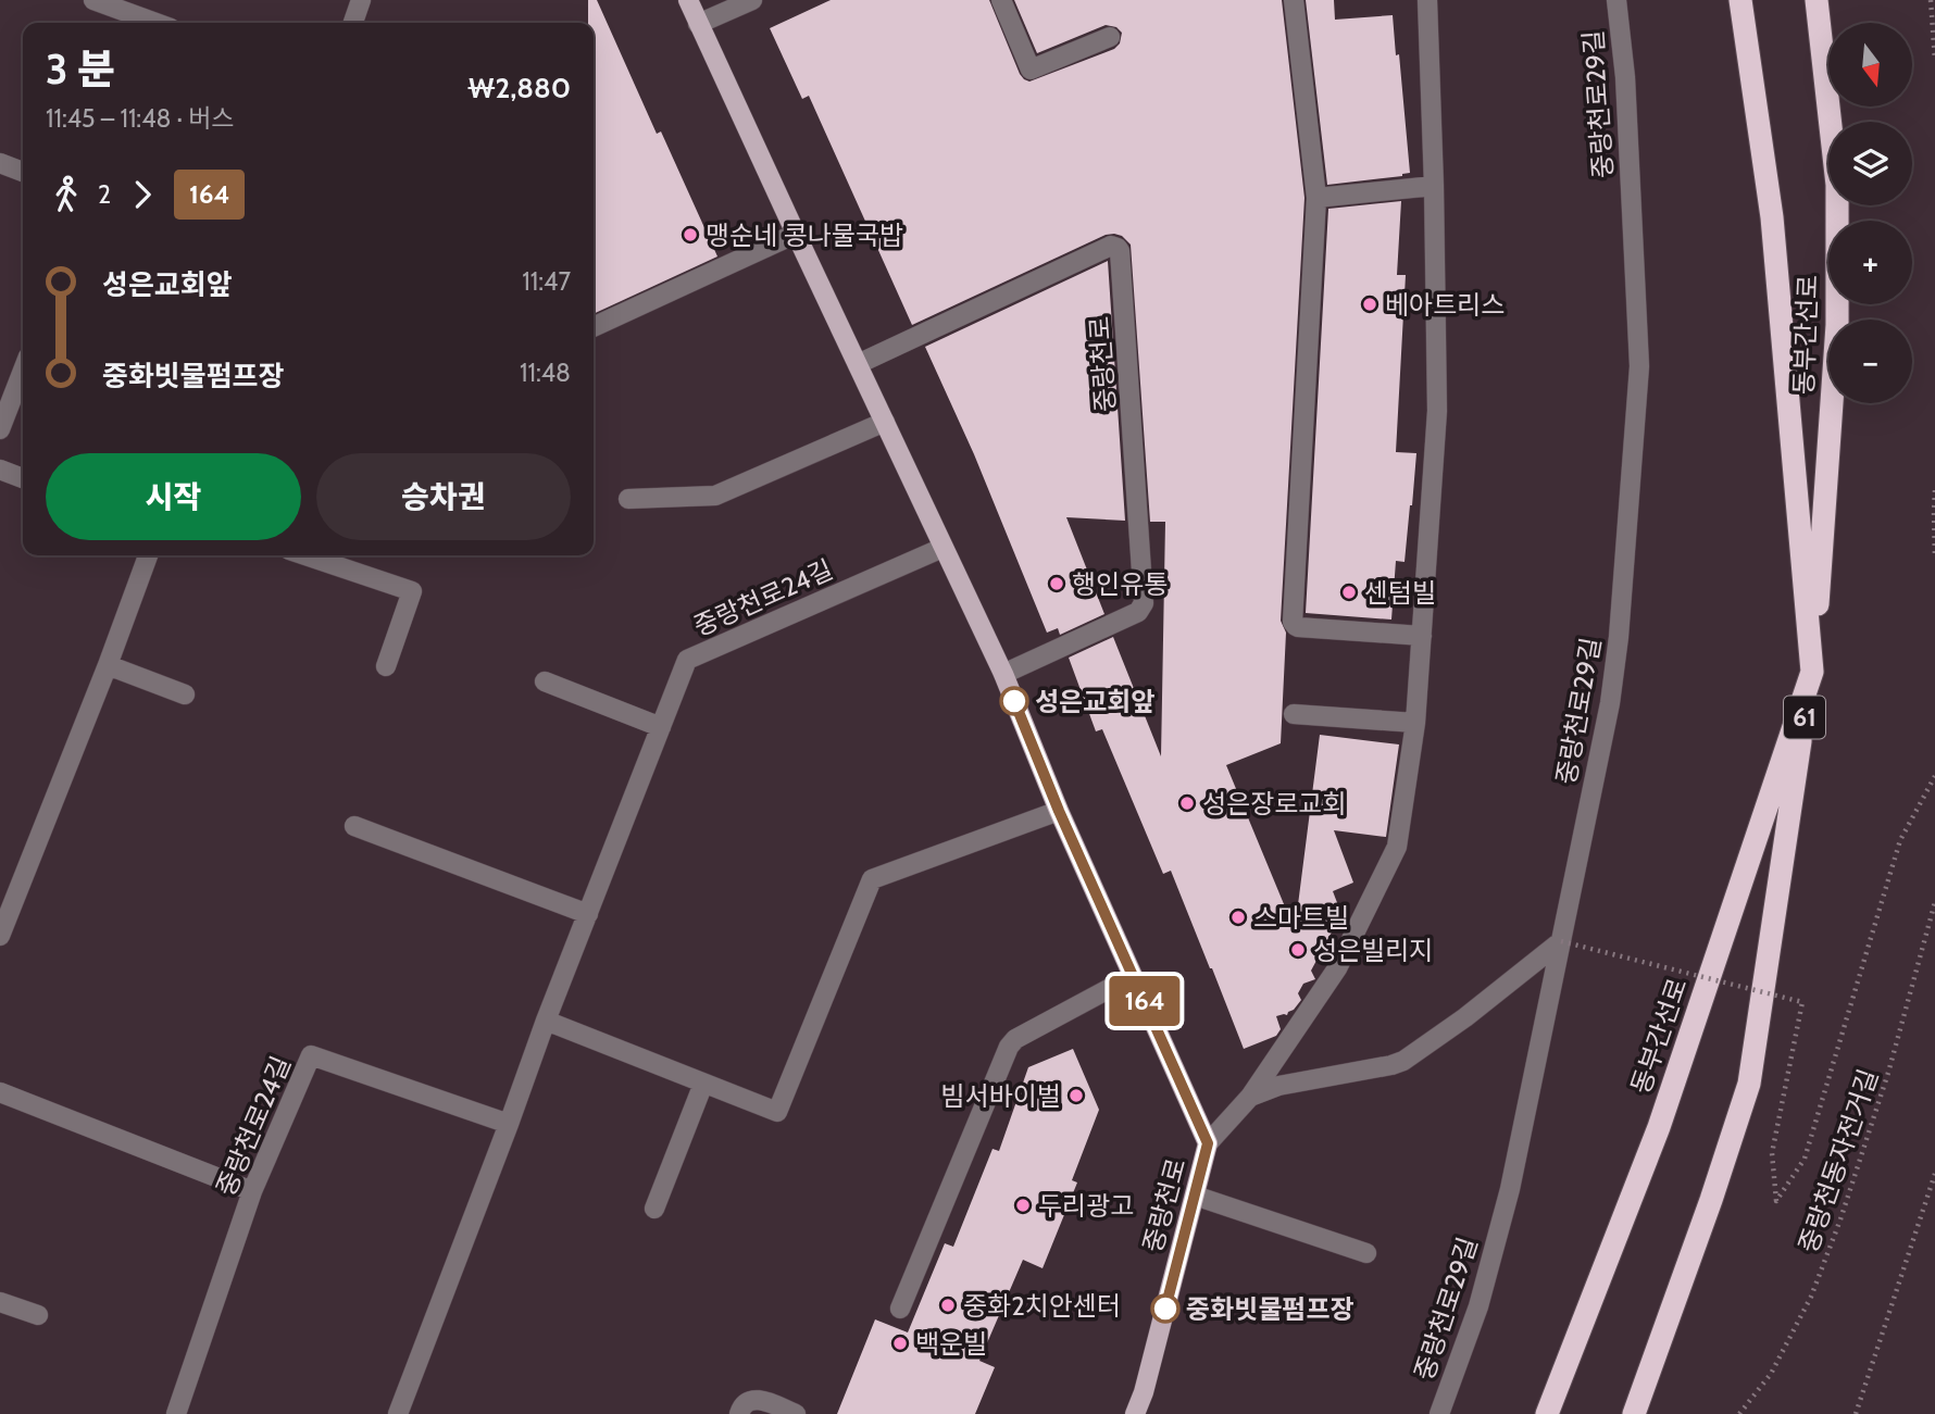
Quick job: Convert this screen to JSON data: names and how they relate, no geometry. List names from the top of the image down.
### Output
{
  "streets": {
    "highway": ["동부간선로", "61"],
    "main road": ["중랑천로"],
    "street": ["중랑천로29길", "중랑천로24길"],
    "path": ["중랑천동자전거길"]
  },
  "crossings": [
    ["중랑천로", "중랑천로24길"]
  ],
  "places": [
    "맹순네 콩나물국밥",
    "베아트리스",
    "행인유통",
    "센텀빌",
    "성은교회앞",
    "성은장로교회",
    "스마트빌",
    "성은빌리지",
    "빔서바이벌",
    "두리광고",
    "중화2치안센터",
    "중화빗물펌프장",
    "백운빌"
  ],
  "lines": ["bus line 164"],
  "north": "bottom",
  "page": {
    "on_map": "164",
    "map_buttons": ["+", "−"],
    "heading": ["3 분", "11:45 – 11:48 · 버스", "₩2,880"],
    "legs": ["2", "164"],
    "list": [
      {
        "name": "성은교회앞",
        "value": "11:47"
      },
      {
        "name": "중화빗물펌프장",
        "value": "11:48"
      }
    ],
    "buttons": ["시작", "승차권"]
  }
}
